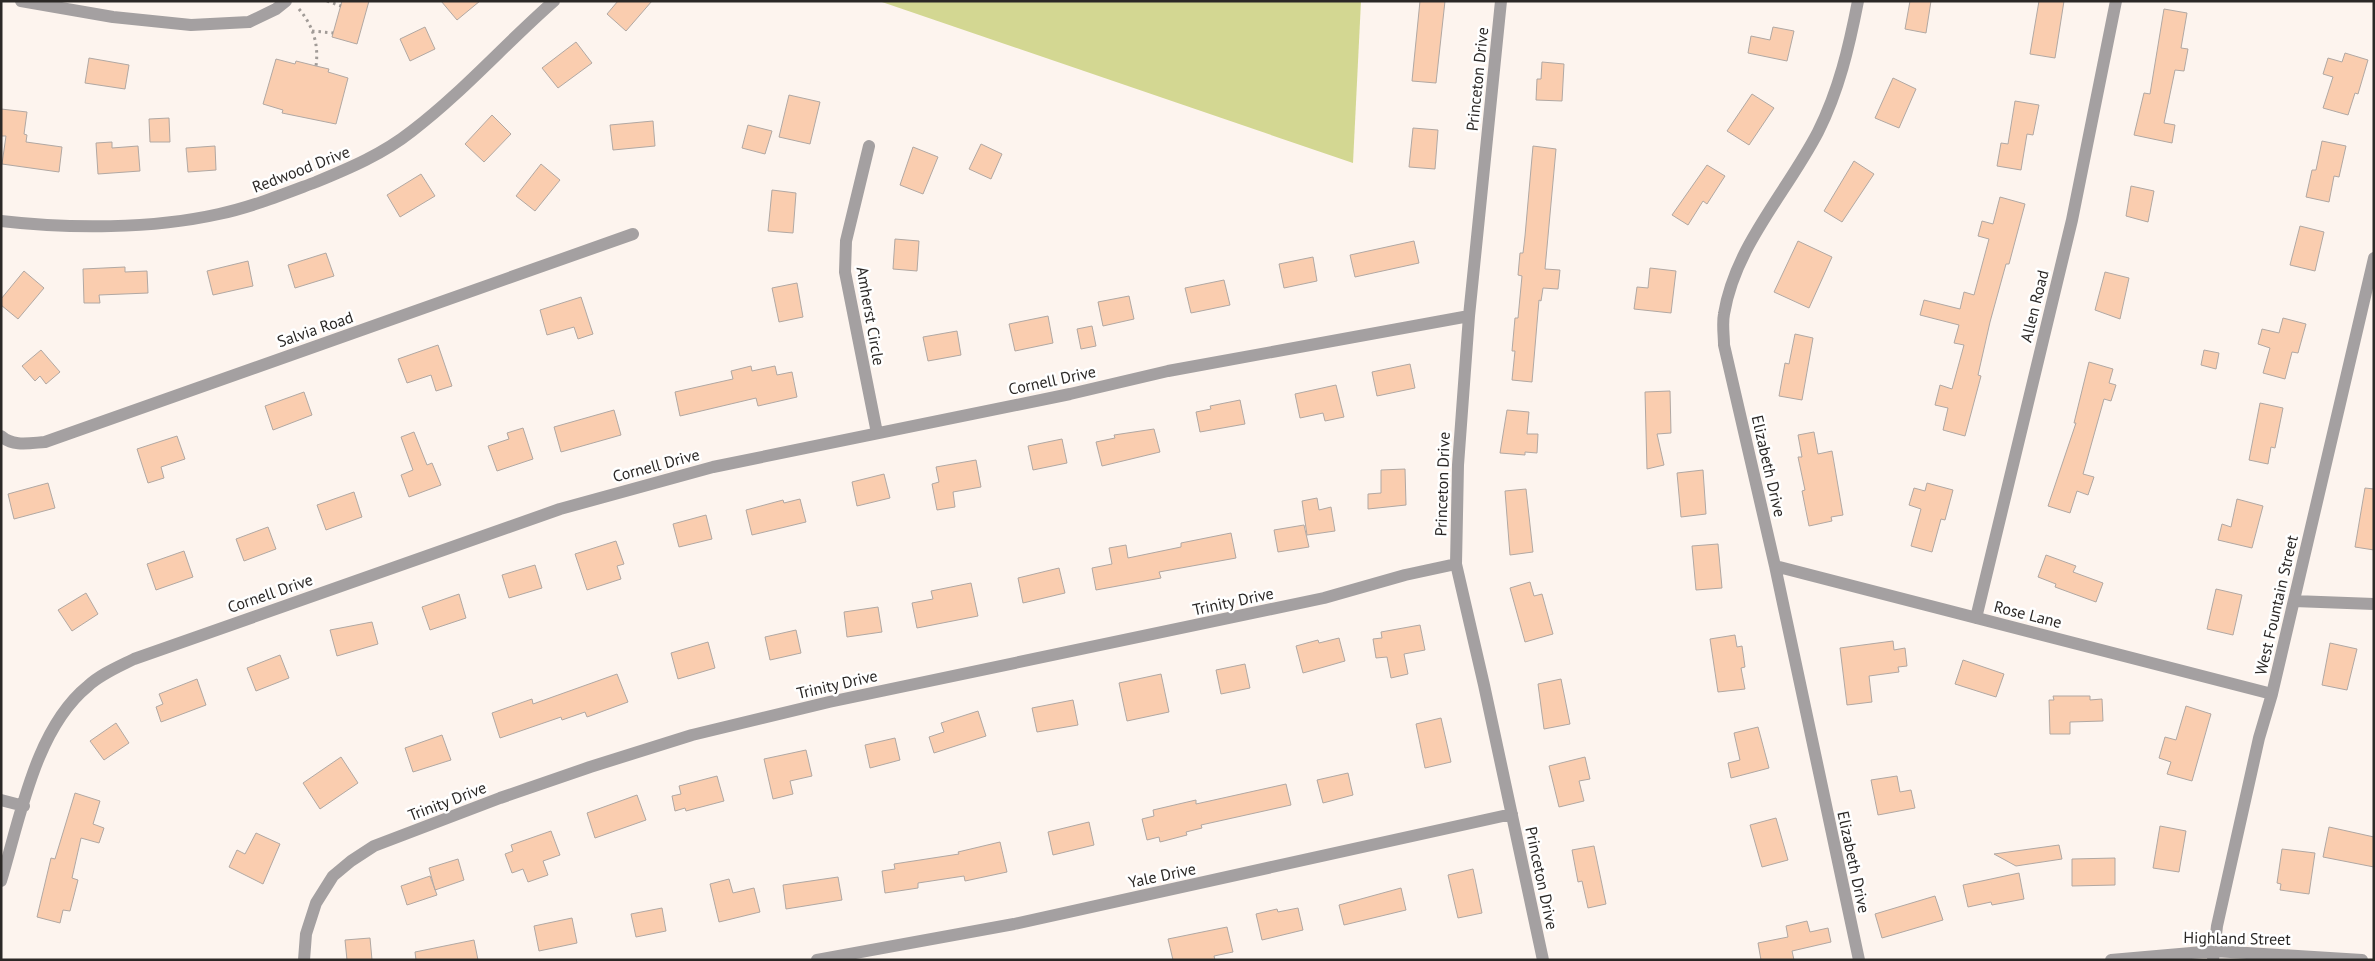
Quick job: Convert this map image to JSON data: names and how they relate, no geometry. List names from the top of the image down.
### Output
{
  "streets": {
    "street": [
      "Princeton Drive",
      "Redwood Drive",
      "Allen Road",
      "Amherst Circle",
      "Salvia Road",
      "Cornell Drive",
      "Elizabeth Drive",
      "Trinity Drive",
      "West Fountain Street",
      "Rose Lane",
      "Yale Drive",
      "Highland Street"
    ]
  },
  "crossings": [
    ["Princeton Drive", "Cornell Drive"],
    ["Princeton Drive", "Trinity Drive"],
    ["Princeton Drive", "Yale Drive"],
    ["Allen Road", "Rose Lane"],
    ["Amherst Circle", "Cornell Drive"],
    ["Elizabeth Drive", "Rose Lane"],
    ["West Fountain Street", "Rose Lane"],
    ["West Fountain Street", "Highland Street"]
  ]
}
